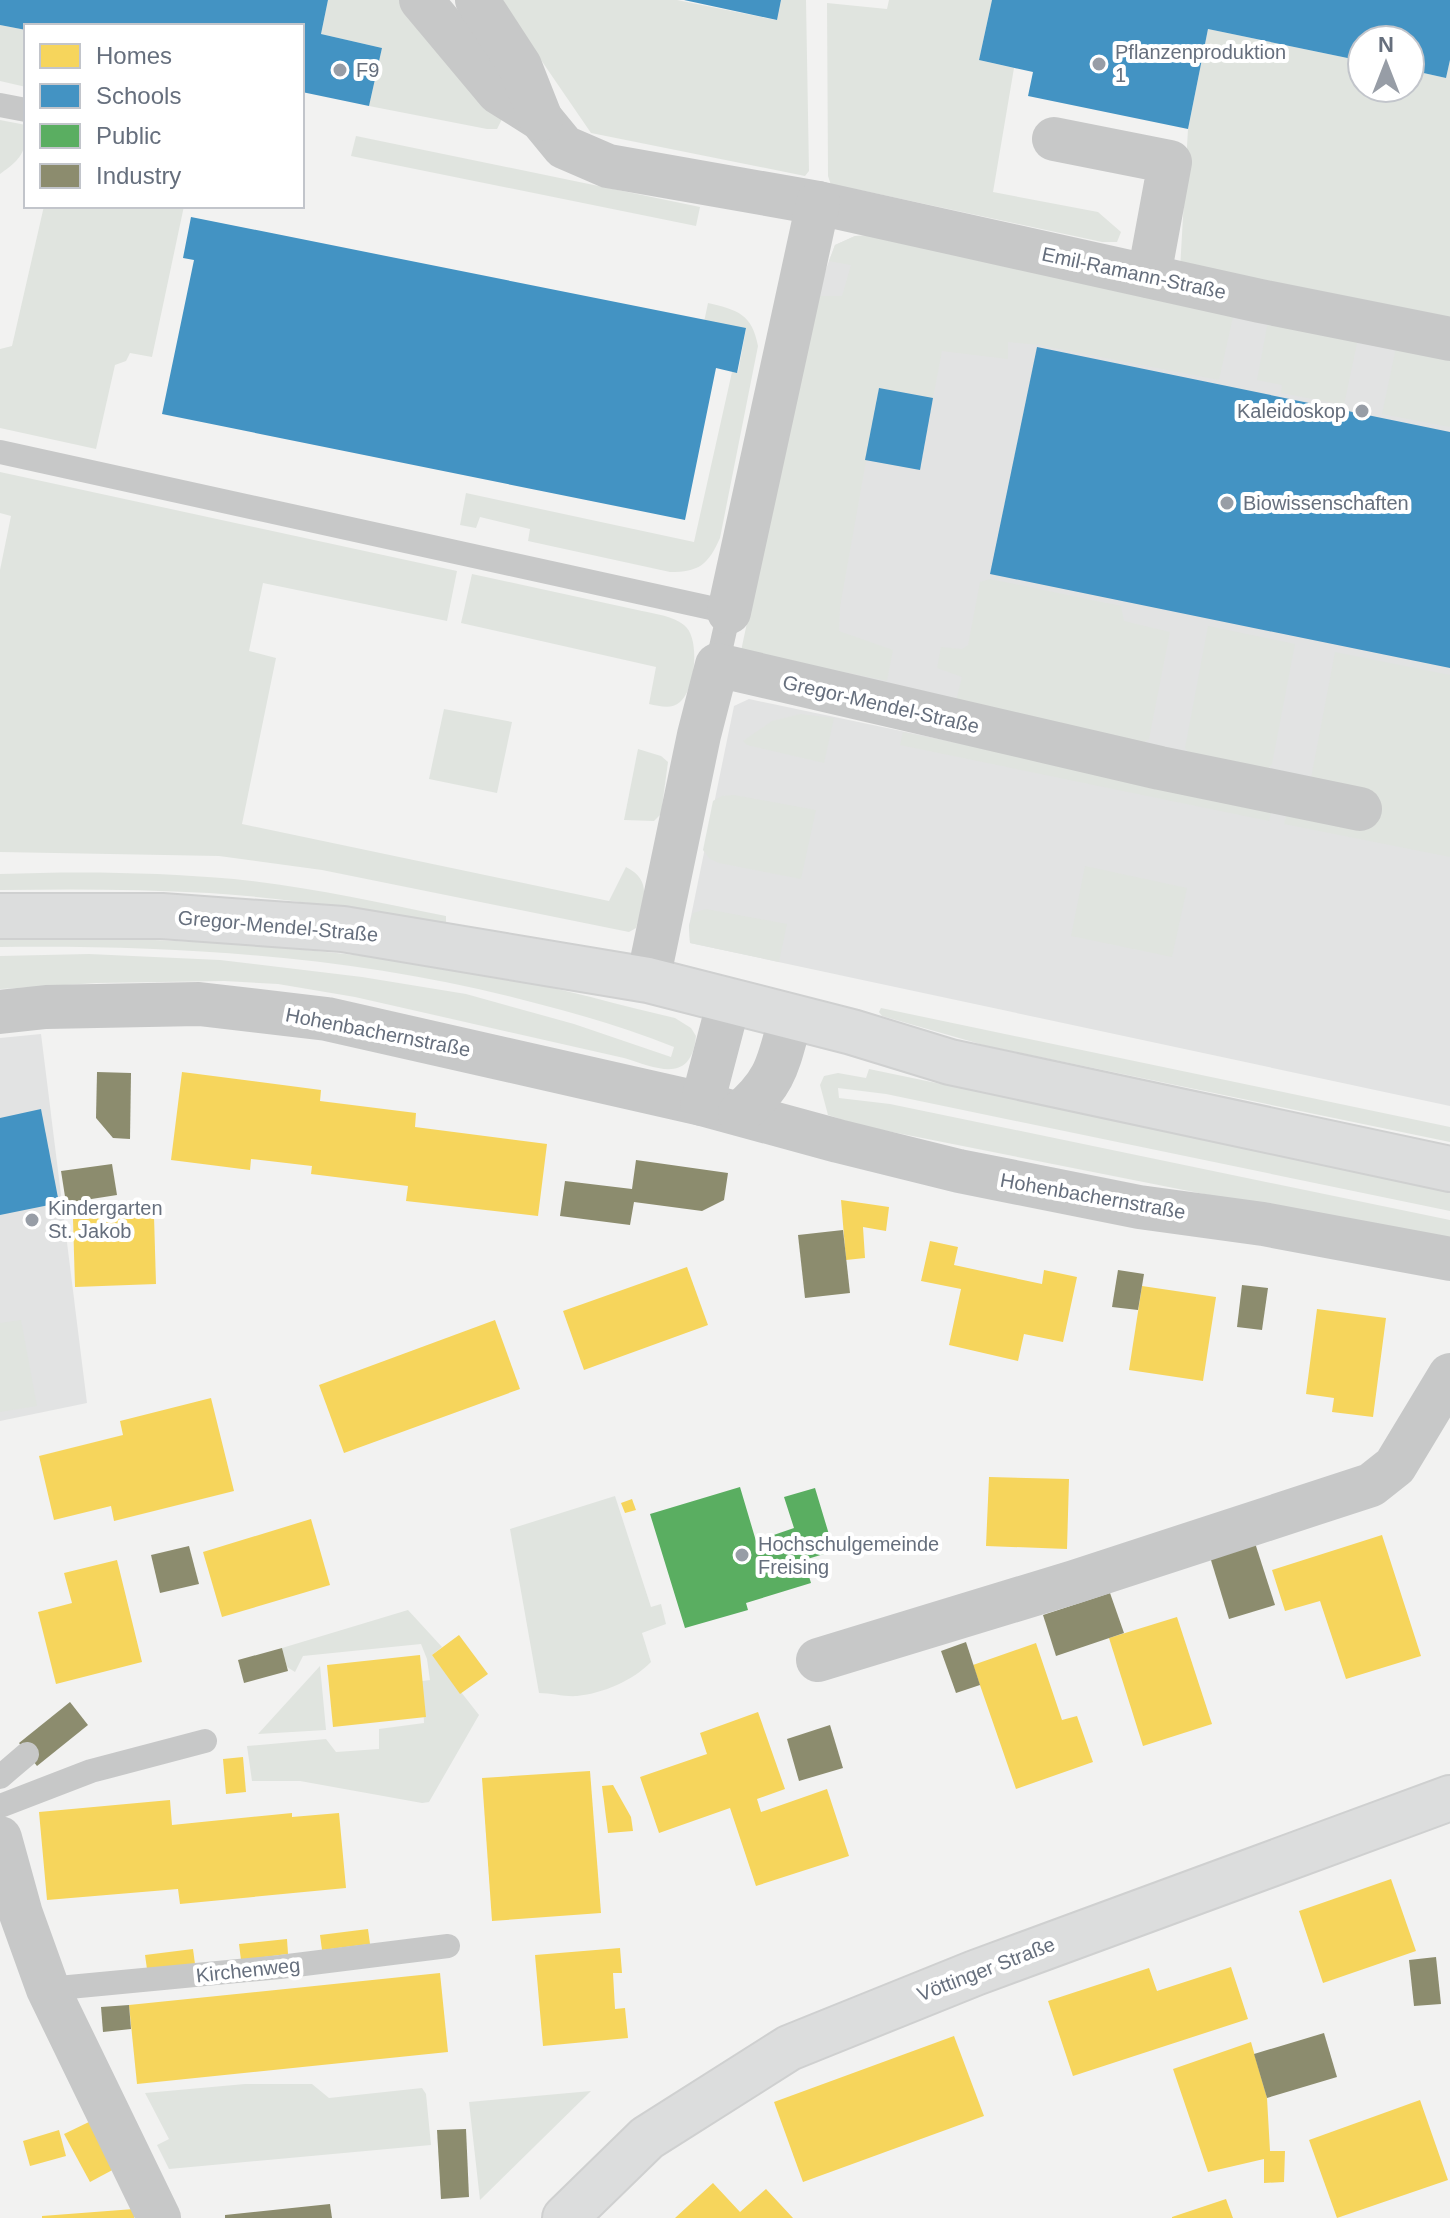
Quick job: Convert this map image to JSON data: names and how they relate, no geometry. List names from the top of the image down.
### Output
{
  "streets": {
    "street": [
      "Emil-Ramann-Straße",
      "Gregor-Mendel-Straße",
      "Hohenbachernstraße",
      "Vöttinger Straße"
    ],
    "lane": ["Kirchenweg"]
  },
  "places": [
    "Pflanzenproduktion 1",
    "F9",
    "Kaleidoskop",
    "Biowissenschaften",
    "Kindergarten St. Jakob",
    "Hochschulgemeinde Freising"
  ],
  "legend": [
    "Homes",
    "Schools",
    "Public",
    "Industry"
  ],
  "north": "top"
}
